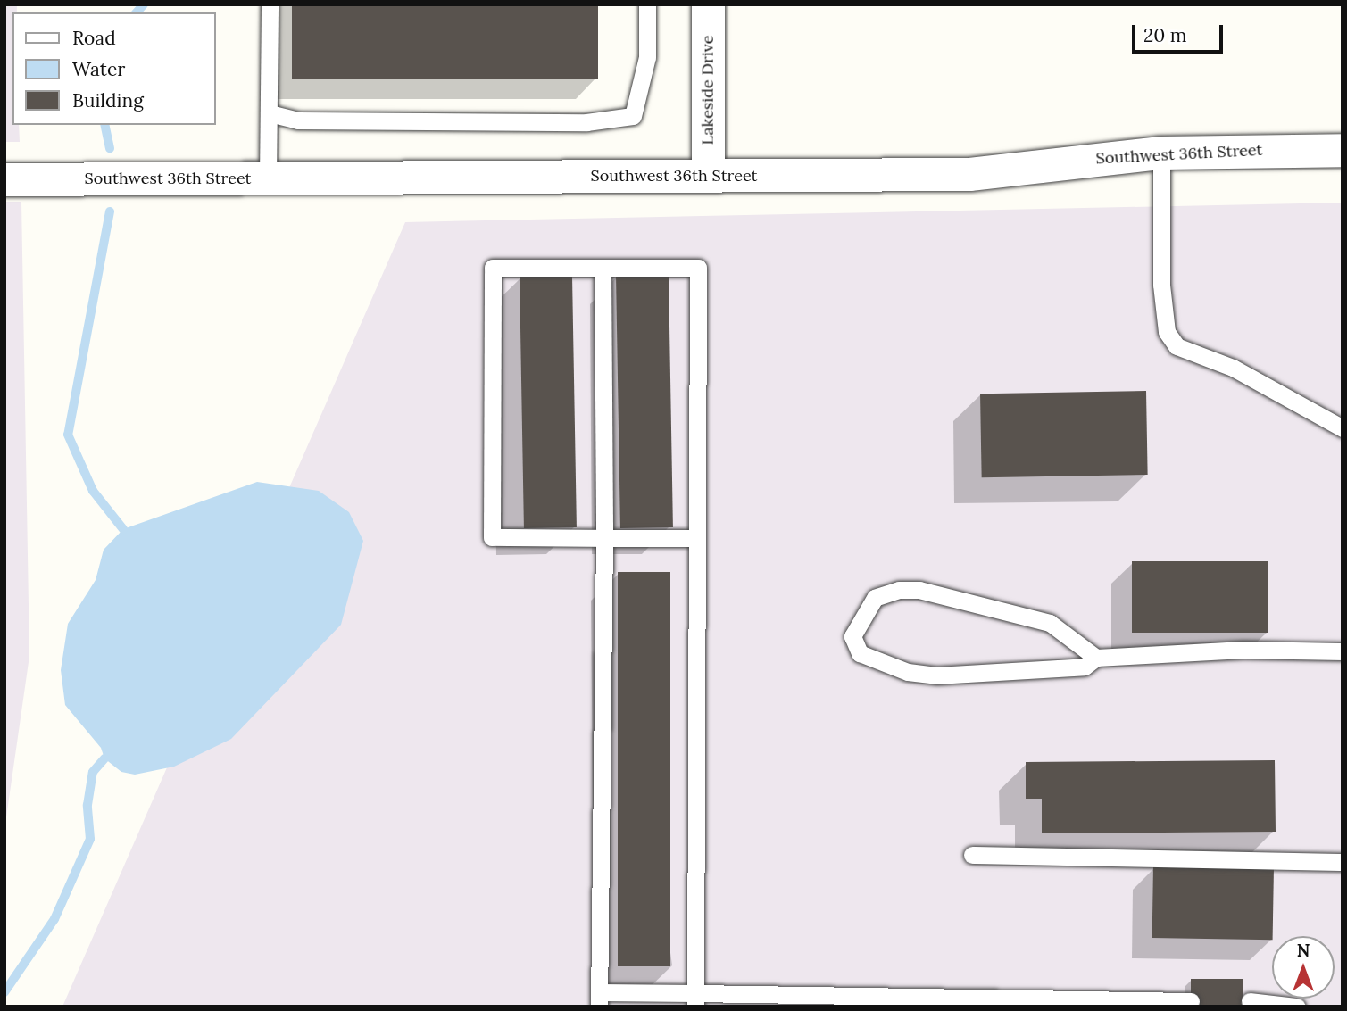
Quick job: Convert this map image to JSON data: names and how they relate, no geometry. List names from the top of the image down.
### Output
{
  "streets": {
    "street": ["Lakeside Drive", "Southwest 36th Street"]
  },
  "crossings": [
    ["Lakeside Drive", "Southwest 36th Street"]
  ],
  "legend": ["Road", "Water", "Building"],
  "scale_bar": "20 m",
  "north": "top"
}
